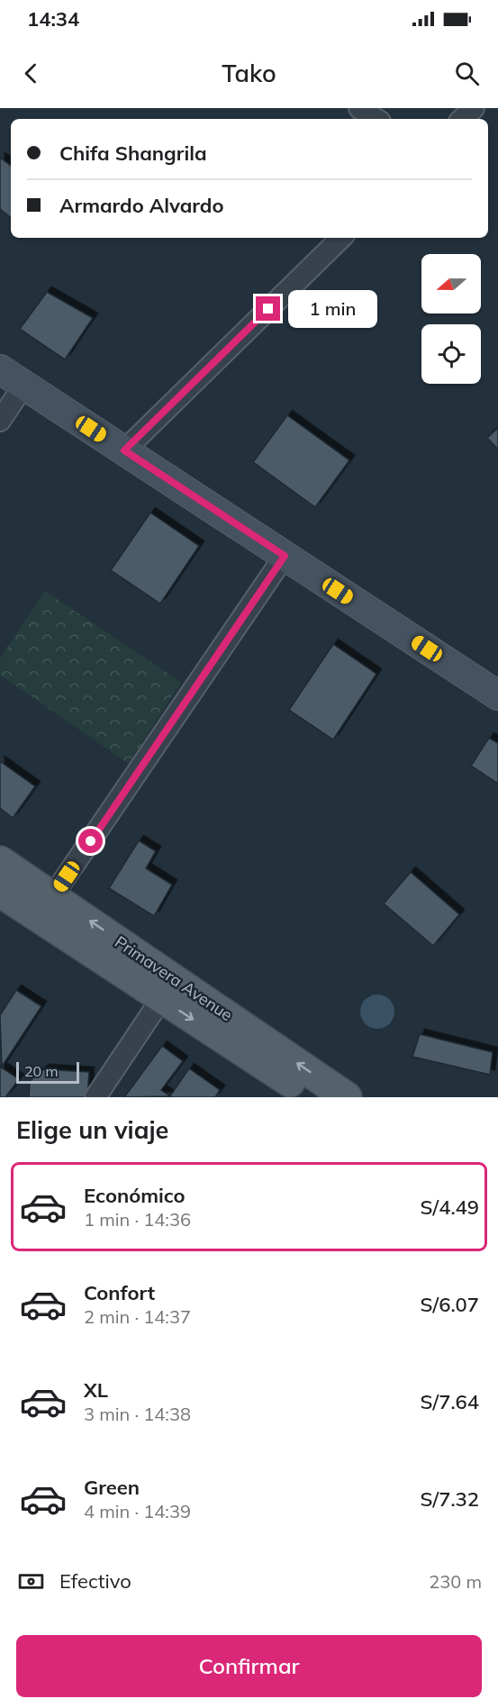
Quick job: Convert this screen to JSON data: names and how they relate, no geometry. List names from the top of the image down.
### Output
{
  "streets": {
    "main road": ["Primavera Avenue"]
  },
  "scale_bar": "20 m",
  "north": "left",
  "page": {
    "status": "14:34",
    "header": "Tako",
    "banner": ["Chifa Shangrila", "Armardo Alvardo"],
    "bubble": "1 min",
    "scale": "20 m",
    "heading": "Elige un viaje",
    "list": [
      {
        "name": "Económico",
        "note": "1 min · 14:36",
        "value": "S/4.49"
      },
      {
        "name": "Confort",
        "note": "2 min · 14:37",
        "value": "S/6.07"
      },
      {
        "name": "XL",
        "note": "3 min · 14:38",
        "value": "S/7.64"
      },
      {
        "name": "Green",
        "note": "4 min · 14:39",
        "value": "S/7.32"
      }
    ],
    "pay": ["Efectivo", "230 m"],
    "buttons": "Confirmar"
  }
}
